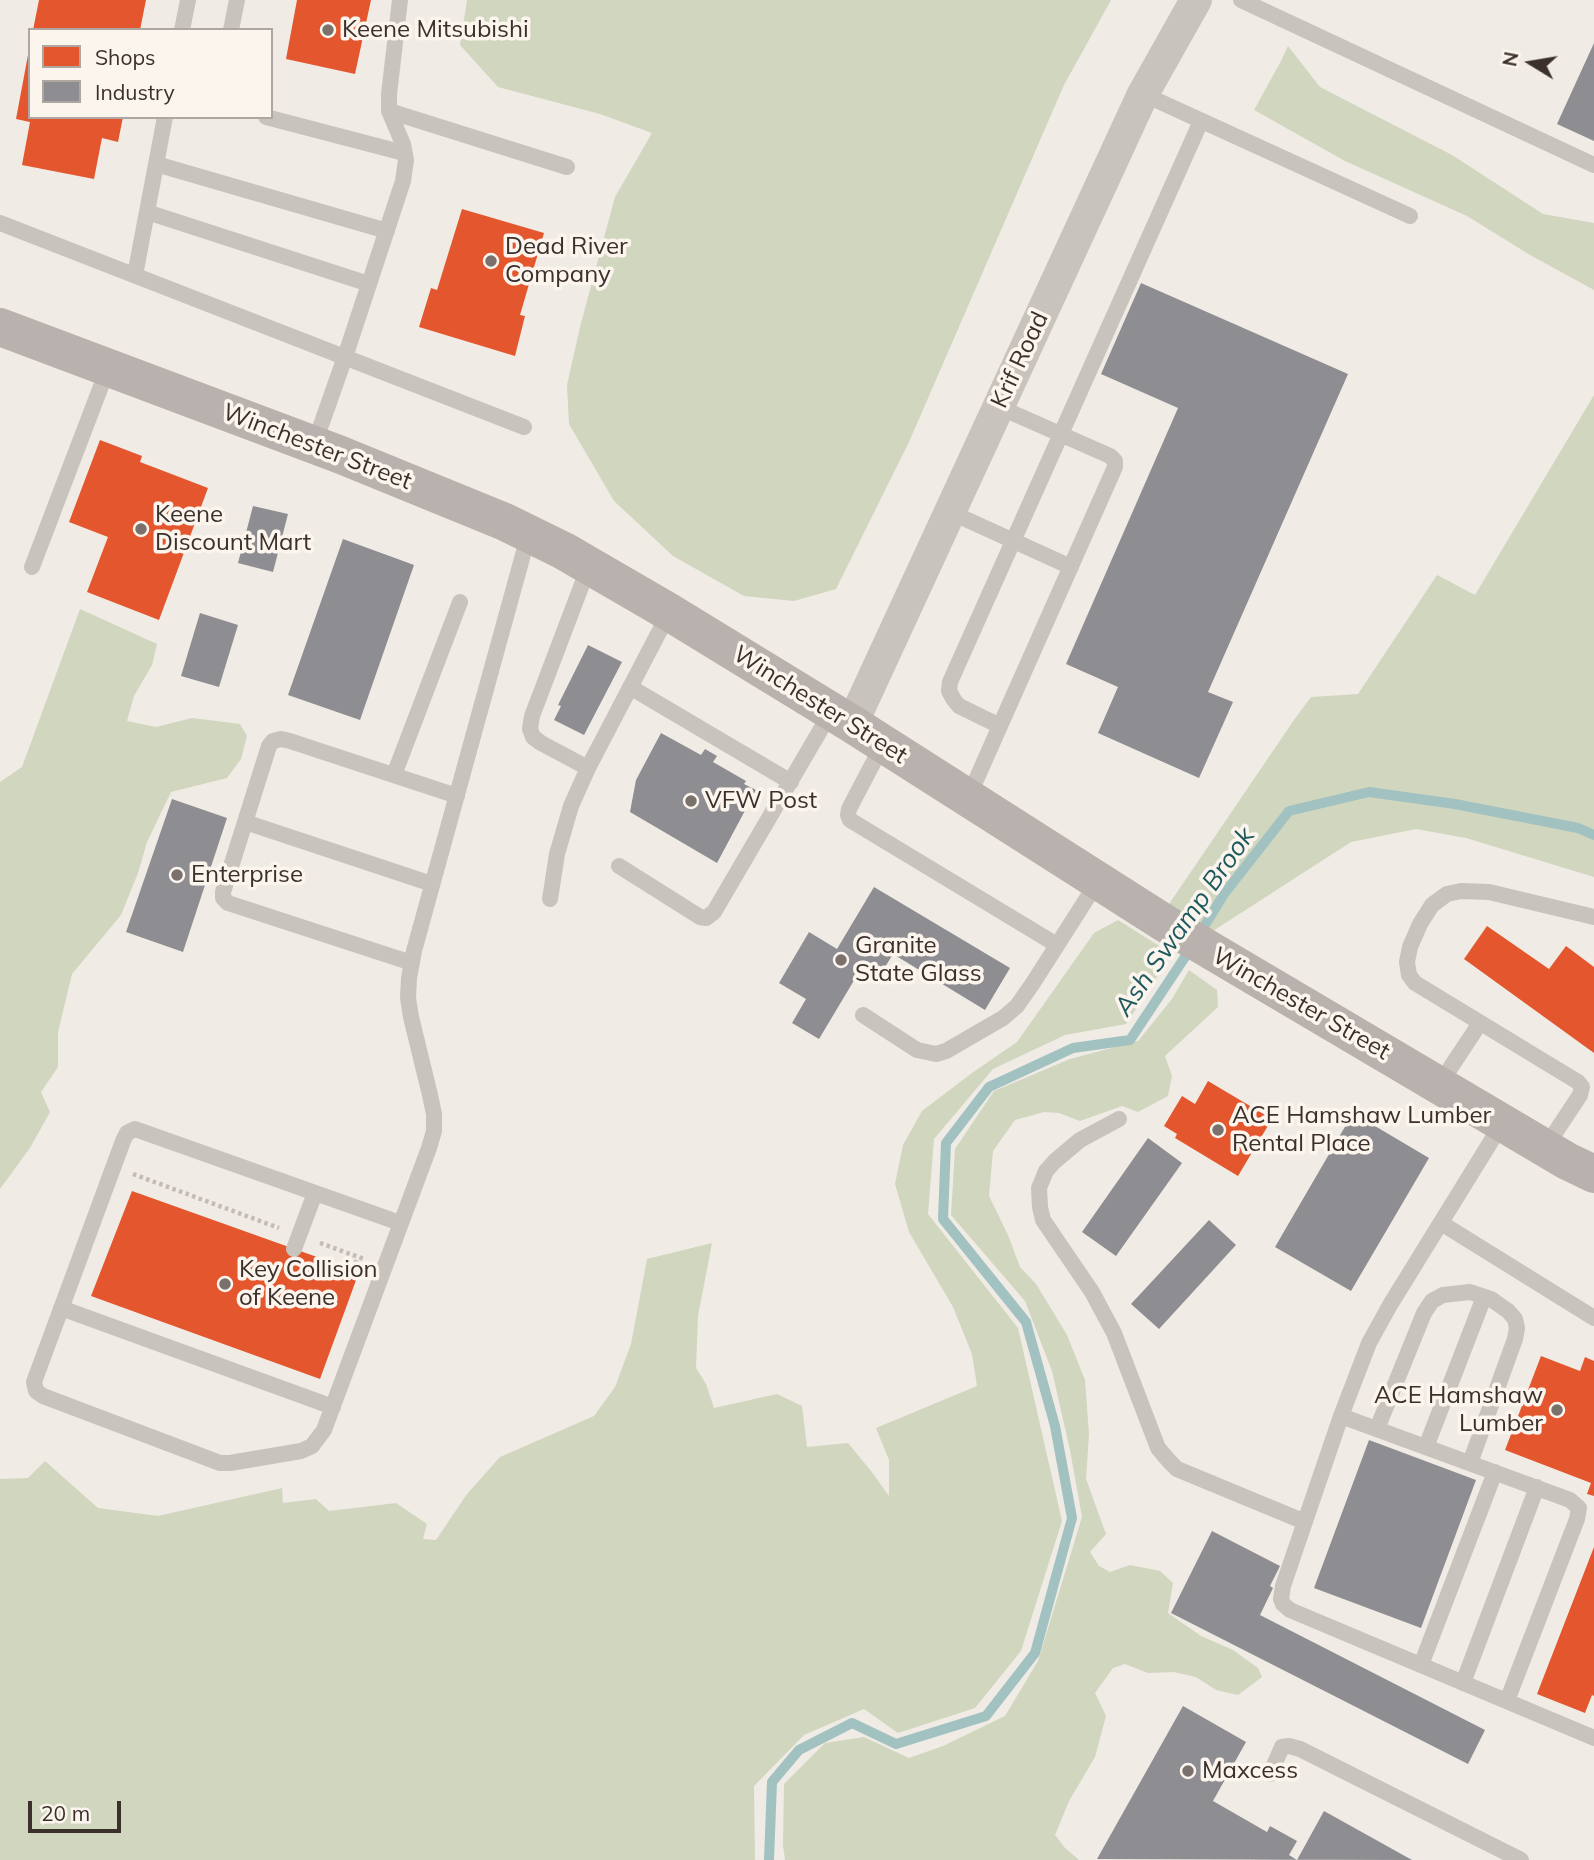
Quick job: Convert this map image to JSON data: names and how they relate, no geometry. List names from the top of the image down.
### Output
{
  "streets": {
    "main road": ["Winchester Street"],
    "street": ["Krif Road"]
  },
  "crossings": [
    ["Krif Road", "Winchester Street"]
  ],
  "water": ["Ash Swamp Brook"],
  "places": [
    "Keene Mitsubishi",
    "Dead River Company",
    "Keene Discount Mart",
    "VFW Post",
    "Enterprise",
    "Granite State Glass",
    "ACE Hamshaw Lumber Rental Place",
    "Key Collision of Keene",
    "ACE Hamshaw Lumber",
    "Maxcess"
  ],
  "legend": ["Shops", "Industry"],
  "scale_bar": "20 m",
  "north": "left"
}
